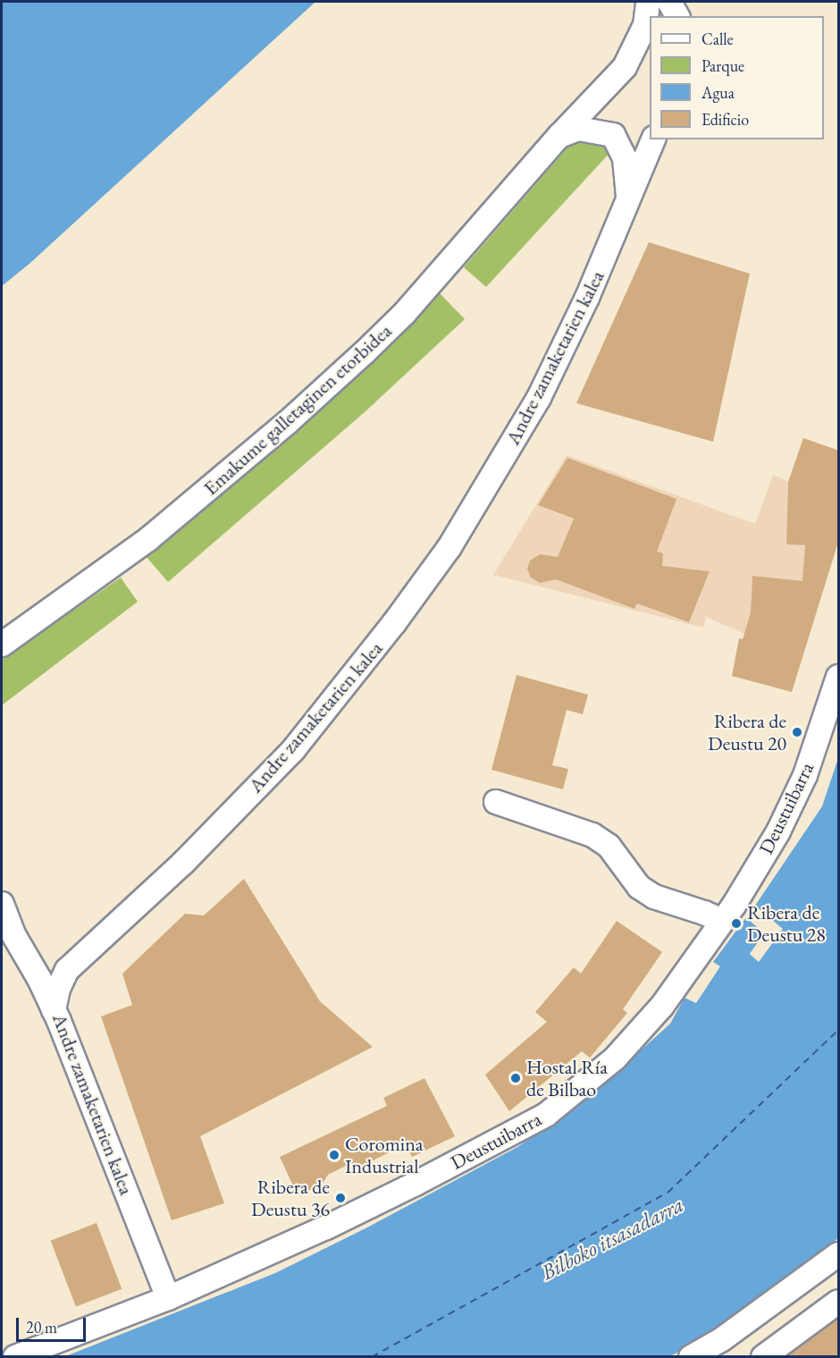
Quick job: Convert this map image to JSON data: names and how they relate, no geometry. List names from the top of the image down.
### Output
{
  "streets": {
    "street": ["Andre zamaketarien kalea", "Emakume galletaginen etorbidea", "Deustuibarra"]
  },
  "crossings": [
    ["Andre zamaketarien kalea", "Deustuibarra"]
  ],
  "water": ["Bilboko itsasadarra"],
  "places": [
    "Ribera de Deustu 20",
    "Ribera de Deustu 28",
    "Hostal Ría de Bilbao",
    "Coromina Industrial",
    "Ribera de Deustu 36"
  ],
  "legend": [
    "Calle",
    "Parque",
    "Agua",
    "Edificio"
  ],
  "scale_bar": "20 m"
}
